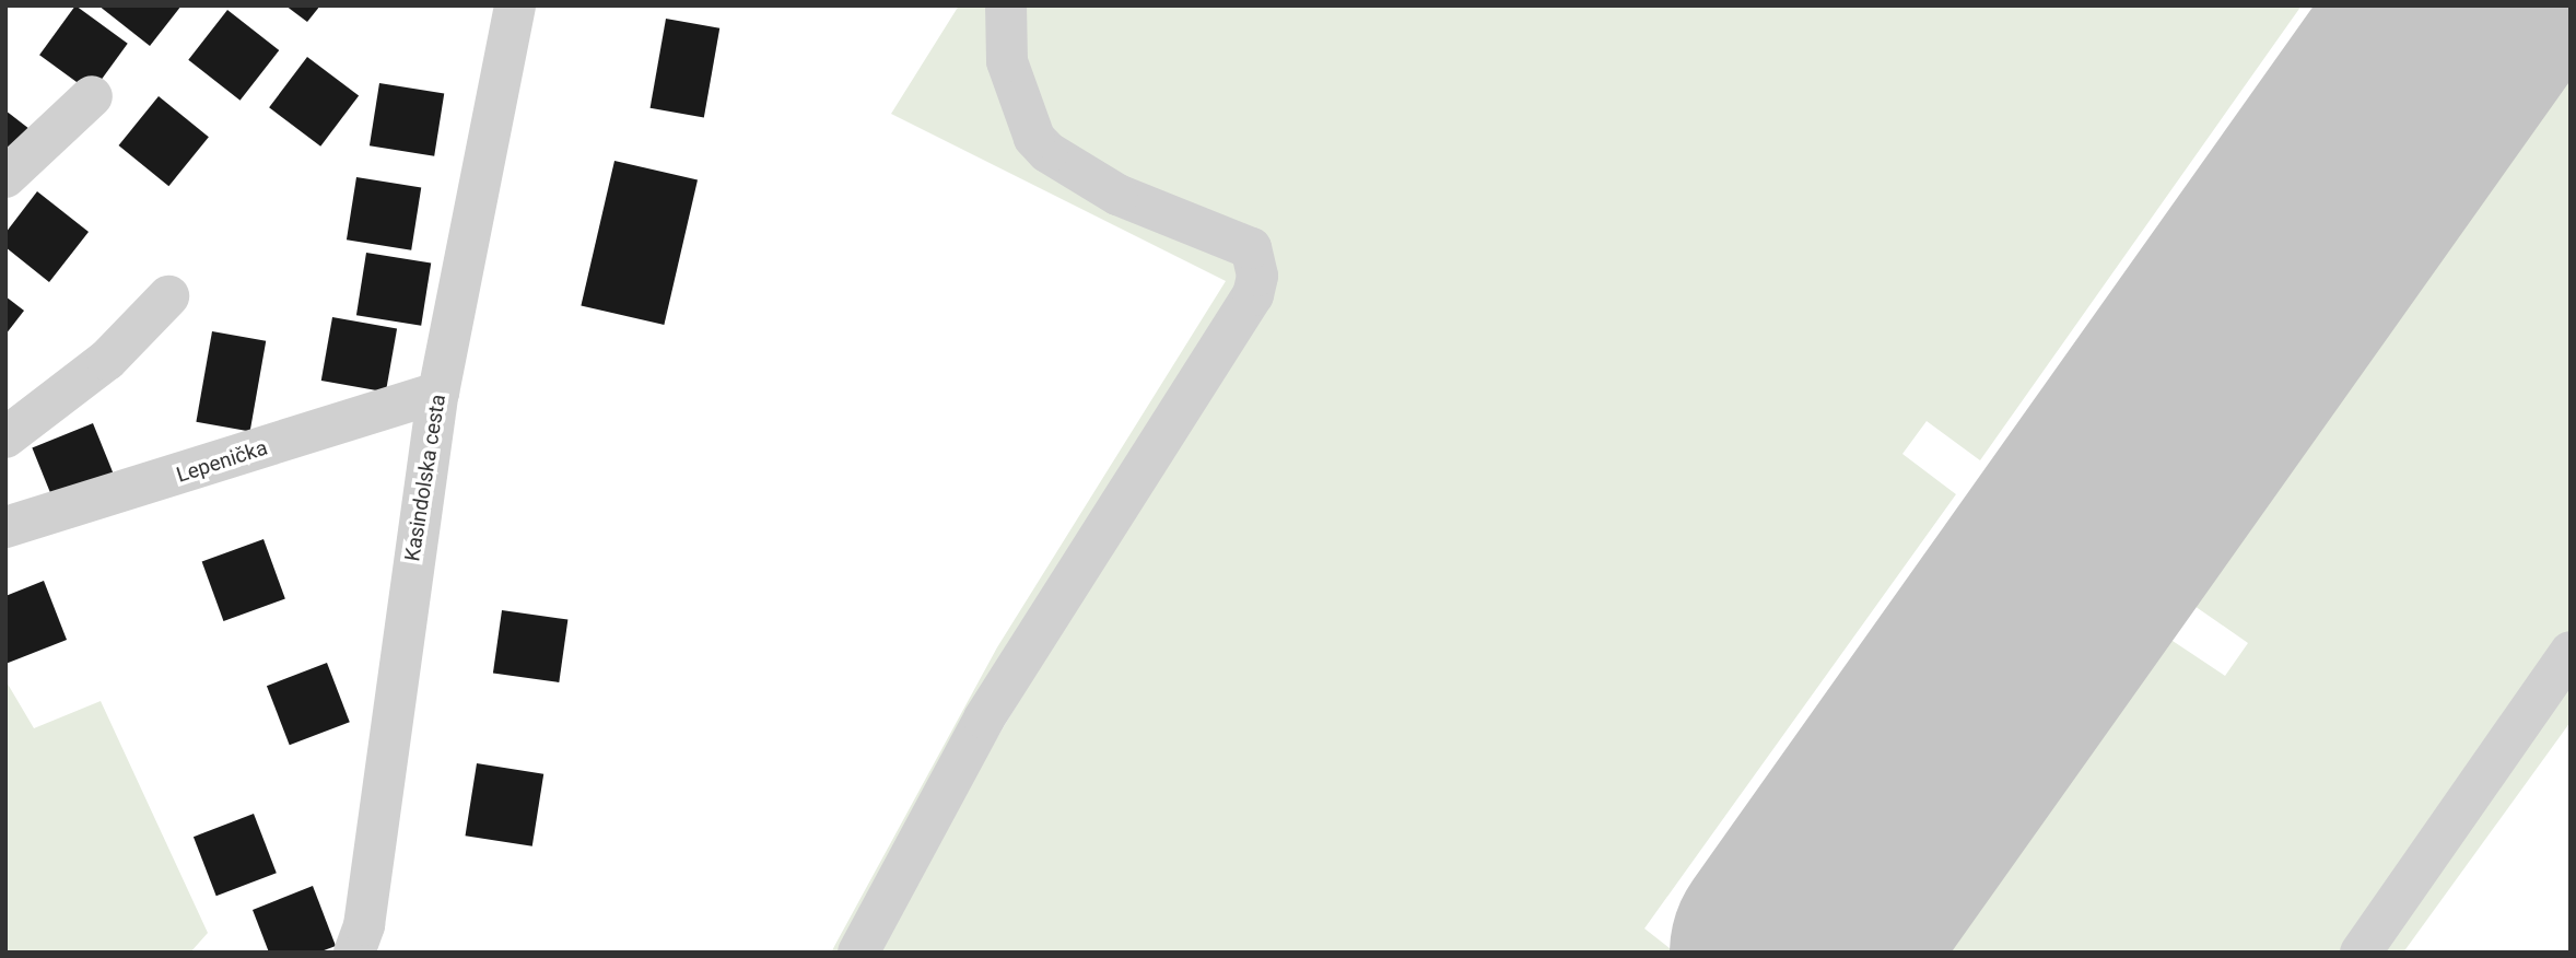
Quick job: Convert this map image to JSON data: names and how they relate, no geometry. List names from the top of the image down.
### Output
{
  "streets": {
    "street": ["Lepenička", "Kasindolska cesta"]
  },
  "crossings": [
    ["Lepenička", "Kasindolska cesta"]
  ]
}
